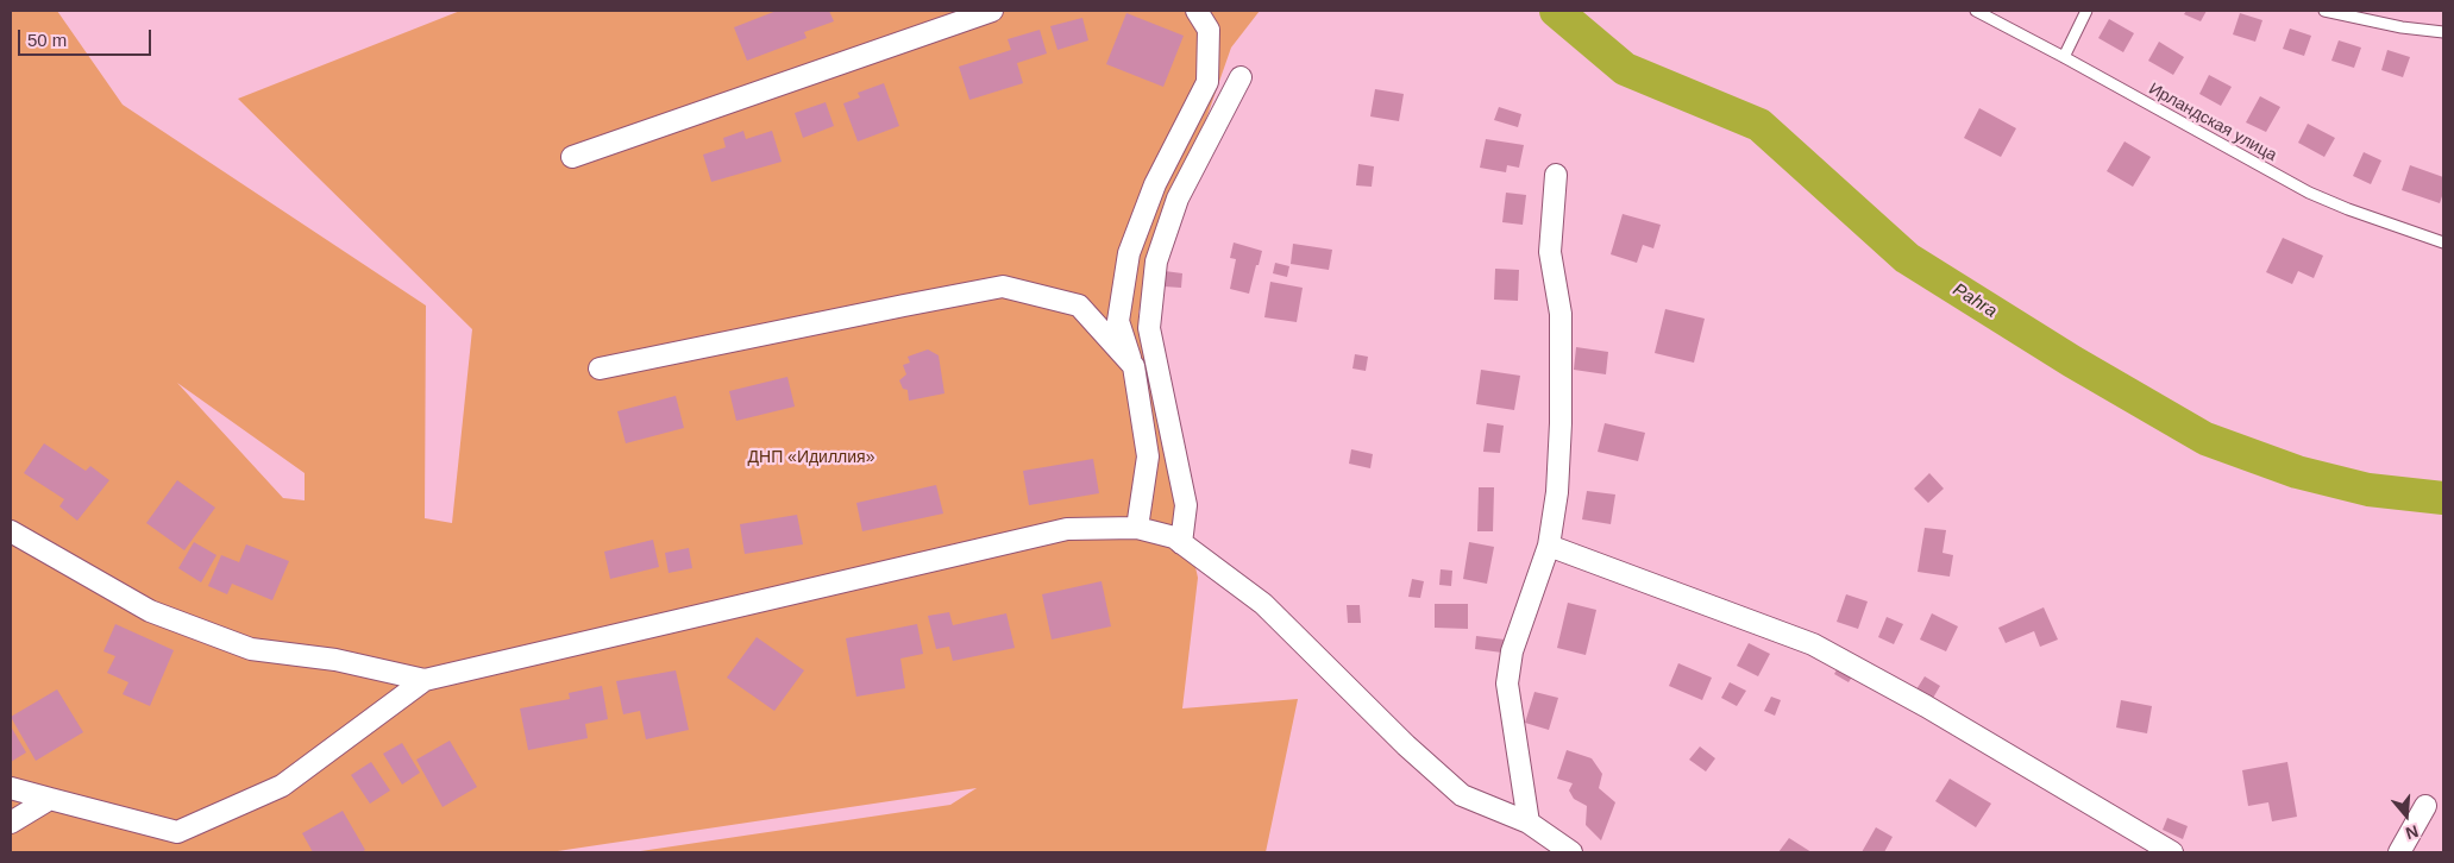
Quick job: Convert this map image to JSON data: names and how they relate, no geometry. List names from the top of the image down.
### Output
{
  "streets": {
    "lane": ["Ирландская улица"]
  },
  "water": ["Pahra"],
  "parks": ["ДНП «Идиллия»"],
  "scale_bar": "50 m",
  "north": "bottom"
}
